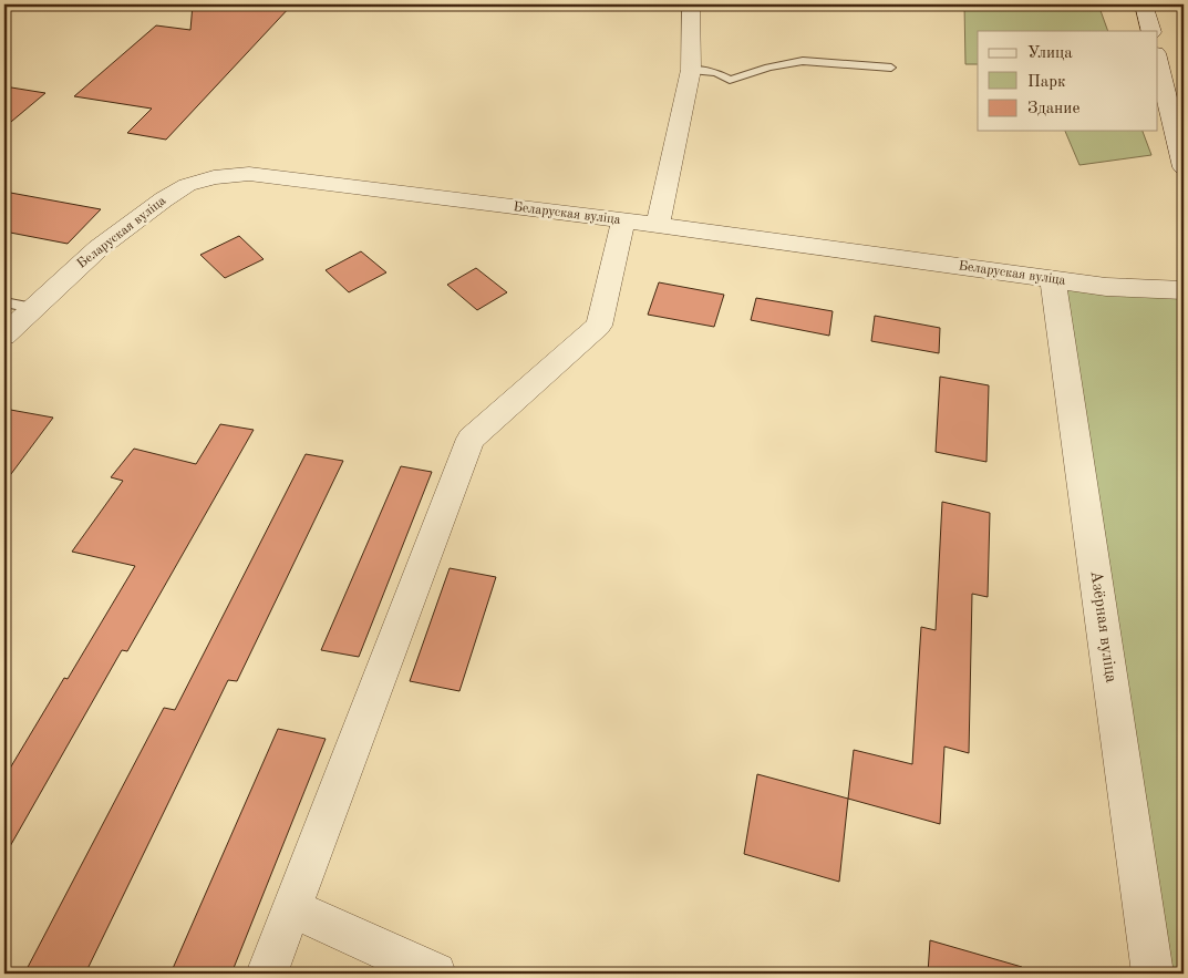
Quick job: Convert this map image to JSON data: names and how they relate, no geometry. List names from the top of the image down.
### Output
{
  "streets": {
    "street": ["Беларуская вуліца", "Азёрная вуліца"]
  },
  "crossings": [
    ["Беларуская вуліца", "Азёрная вуліца"]
  ],
  "legend": ["Улица", "Парк", "Здание"]
}
